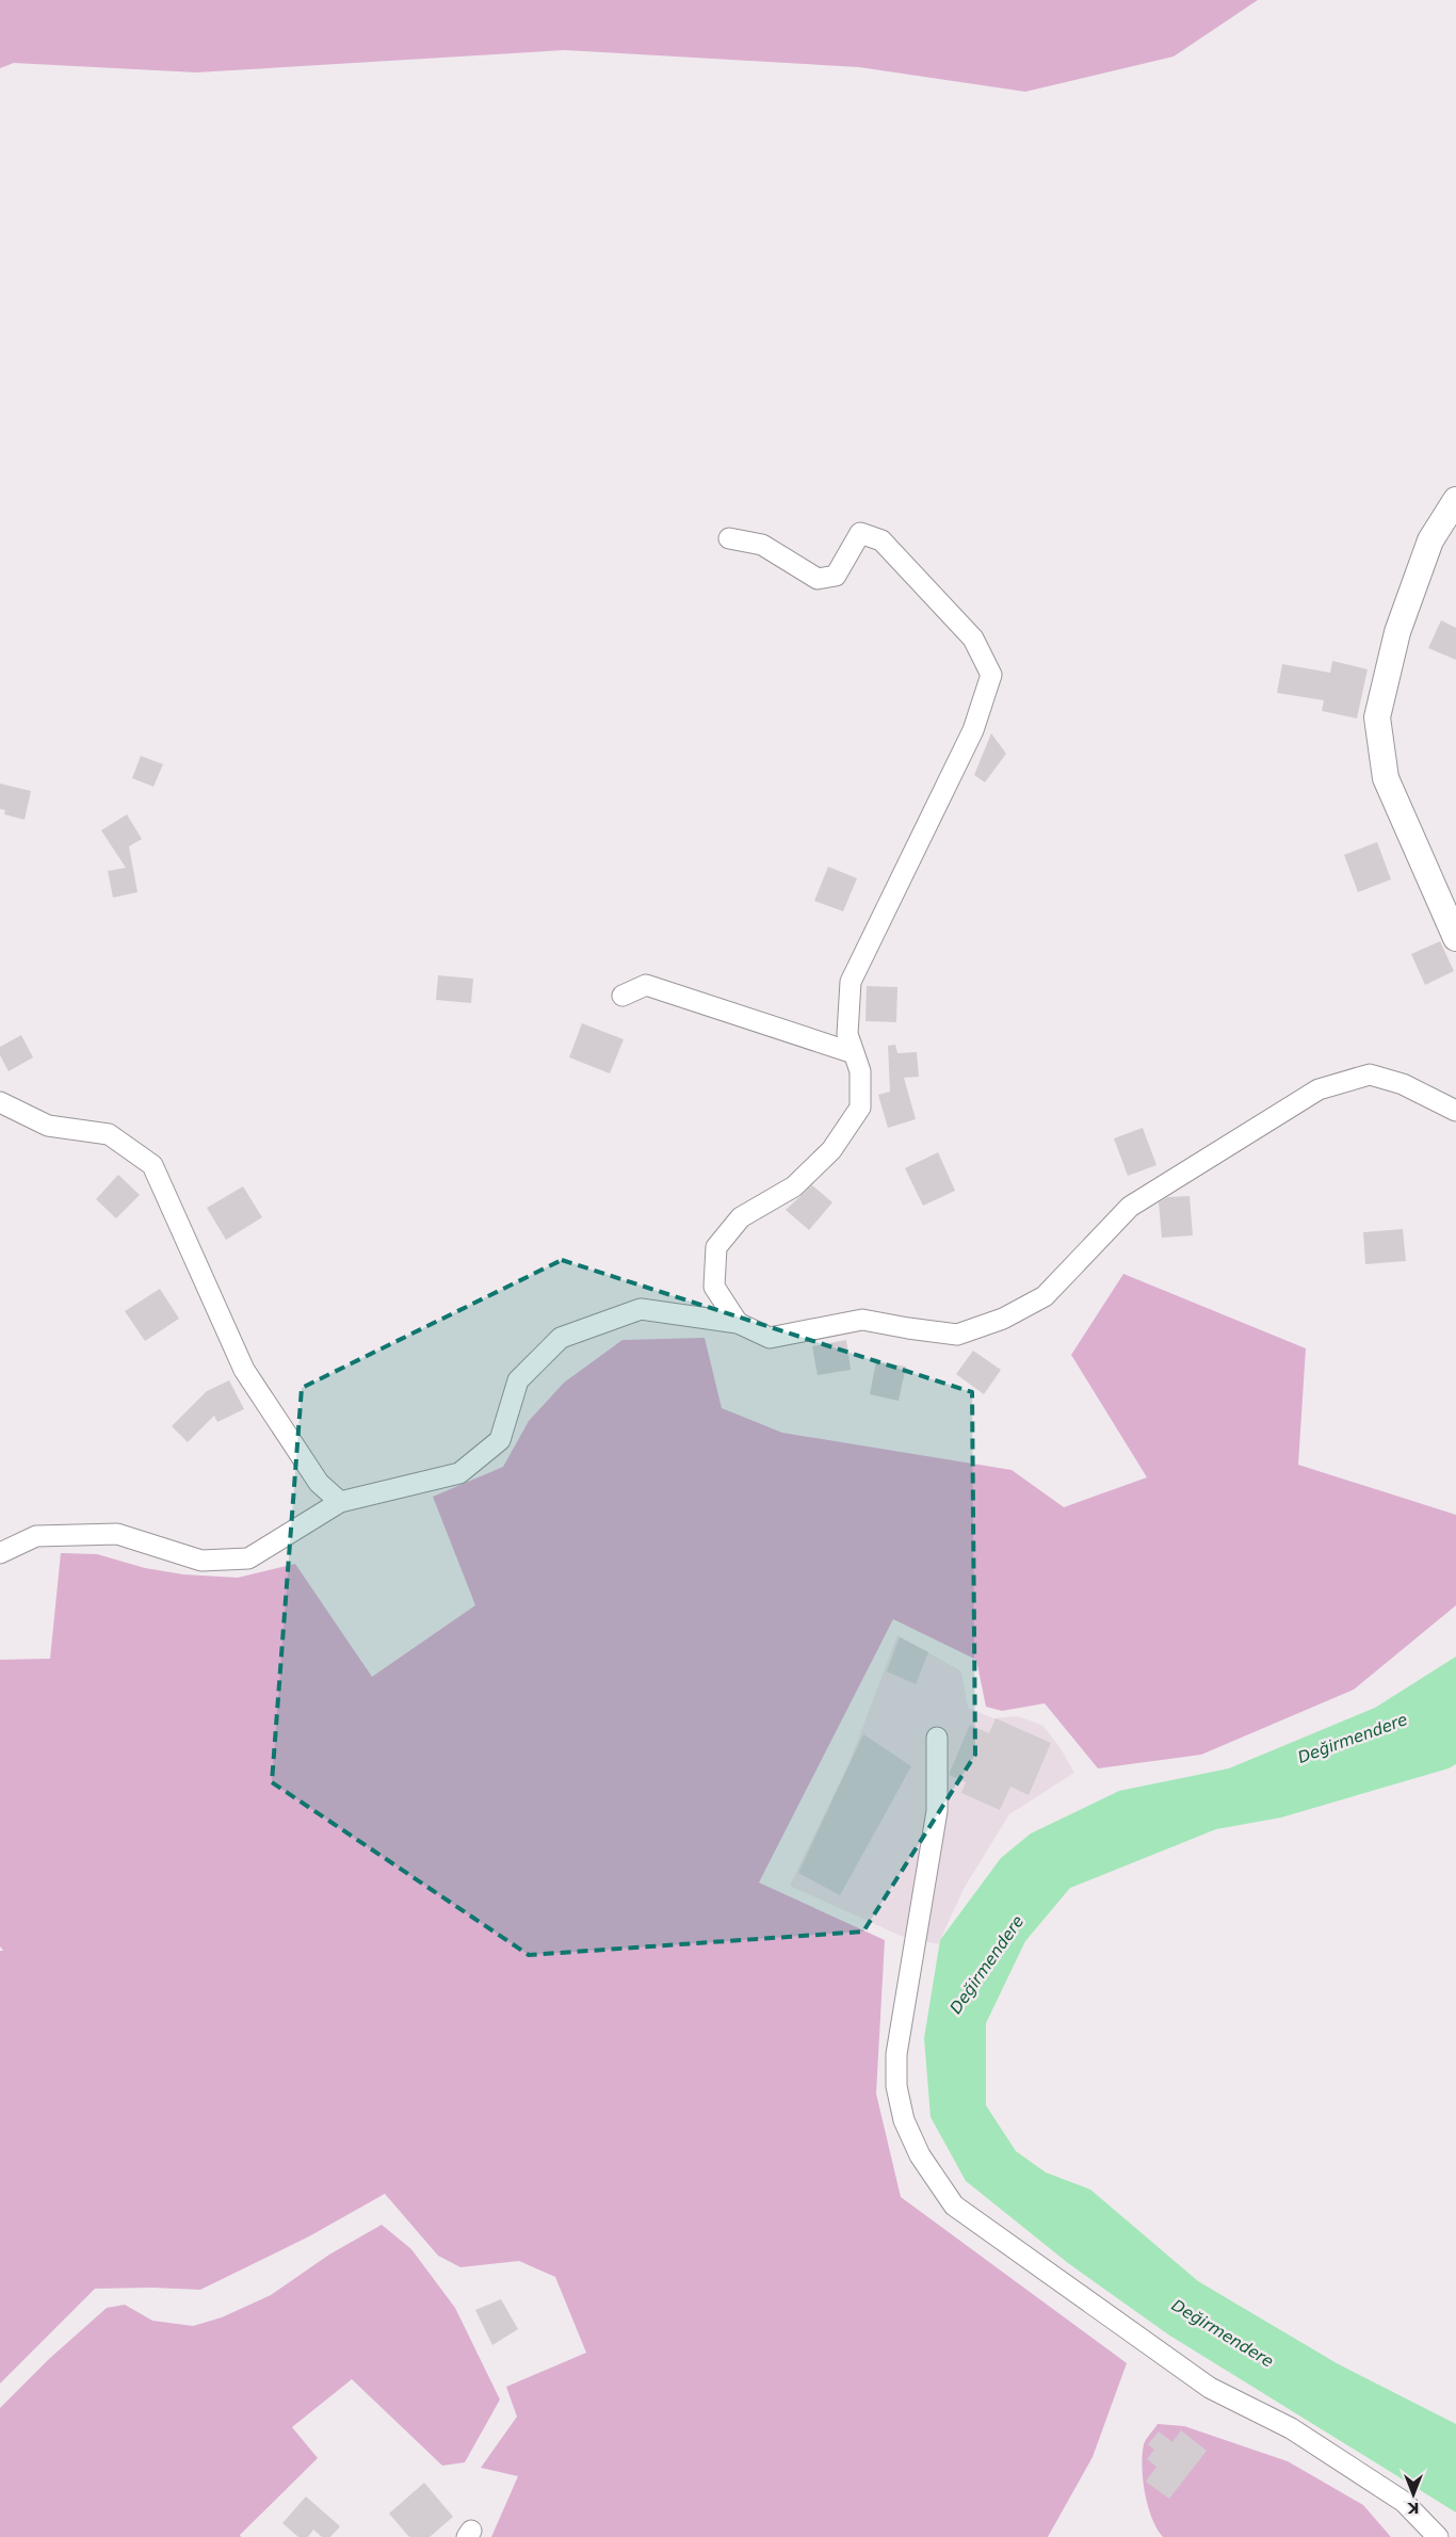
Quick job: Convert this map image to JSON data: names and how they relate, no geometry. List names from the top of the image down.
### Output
{
  "water": ["Değirmendere"],
  "north": "bottom"
}
